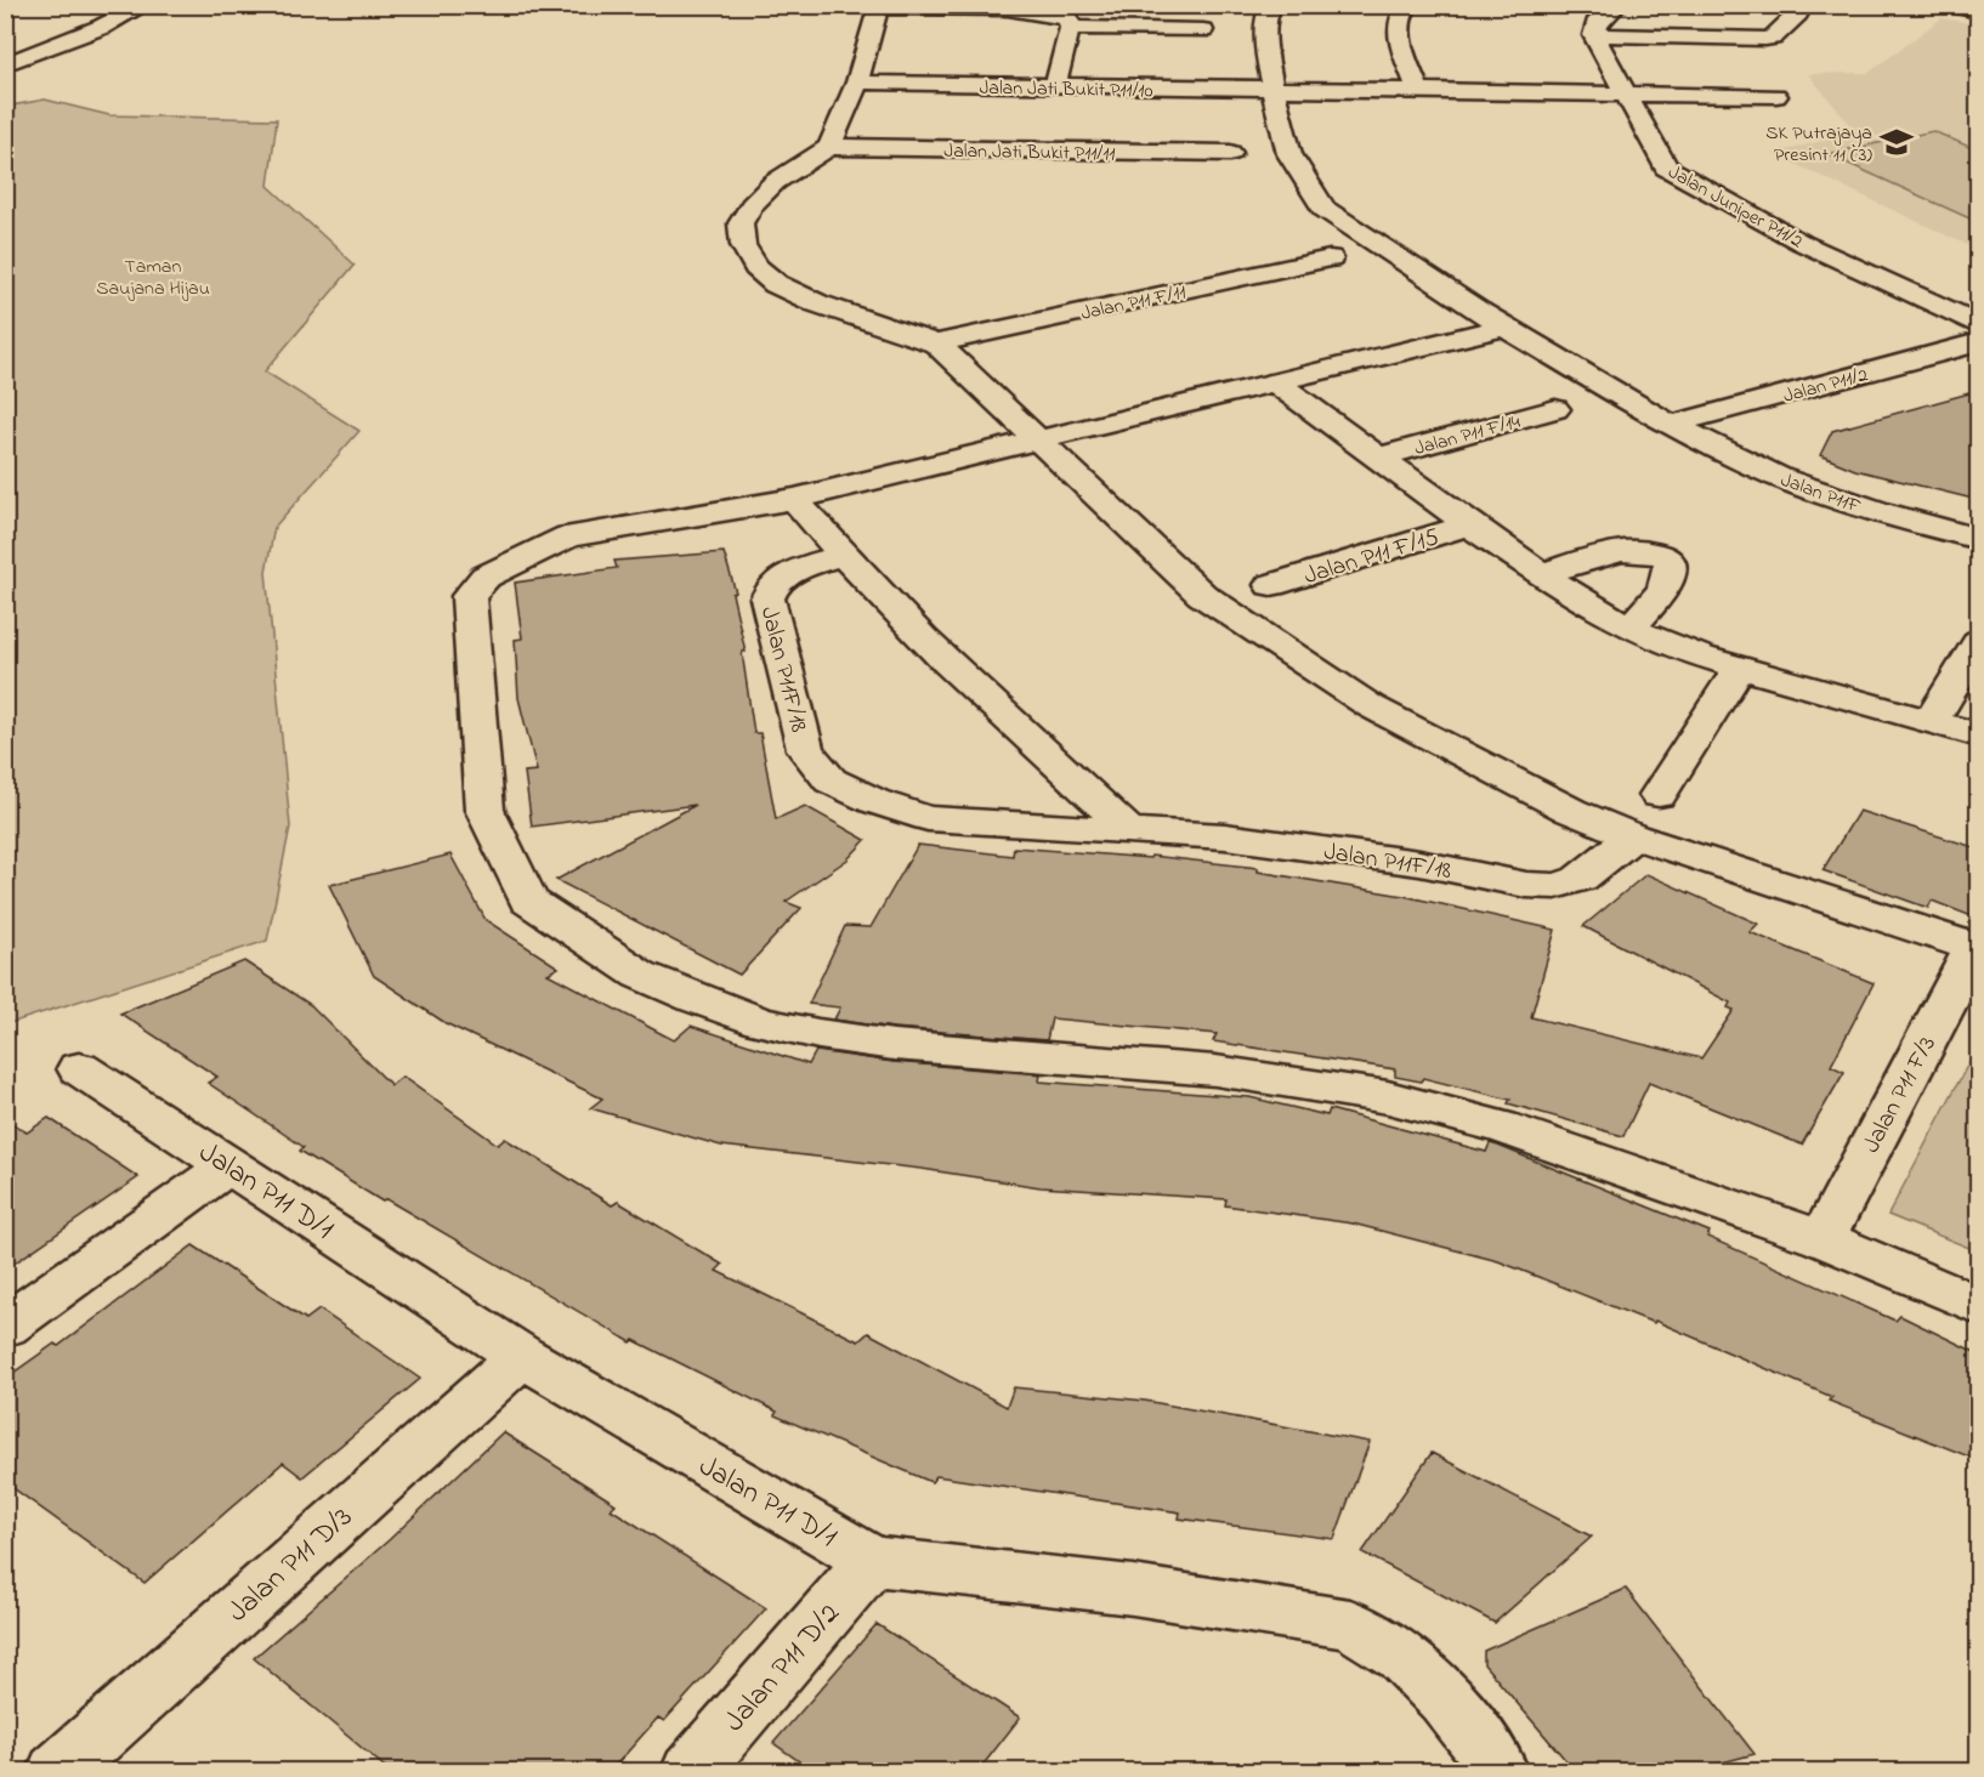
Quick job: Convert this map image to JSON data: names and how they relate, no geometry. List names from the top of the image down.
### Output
{
  "streets": {
    "street": [
      "Jalan Jati Bukit P11/10",
      "Jalan Jati Bukit P11/11",
      "Jalan Juniper P11/2",
      "Jalan P11 F/11",
      "Jalan P11/2",
      "Jalan P11 F/14",
      "Jalan P11F",
      "Jalan P11 F/15",
      "Jalan P11F/18",
      "Jalan P11 F/3",
      "Jalan P11 D/1",
      "Jalan P11 D/3",
      "Jalan P11 D/2"
    ]
  },
  "crossings": [
    ["Jalan Jati Bukit P11/10", "Jalan Juniper P11/2"],
    ["Jalan Jati Bukit P11/10", "Jalan P11F"],
    ["Jalan P11/2", "Jalan P11F"],
    ["Jalan P11 D/1", "Jalan P11 D/3"],
    ["Jalan P11 D/1", "Jalan P11 D/2"]
  ],
  "parks": ["Taman Saujana Hijau"],
  "places": {
    "school or university": ["SK Putrajaya Presint 11 (3)"]
  }
}
